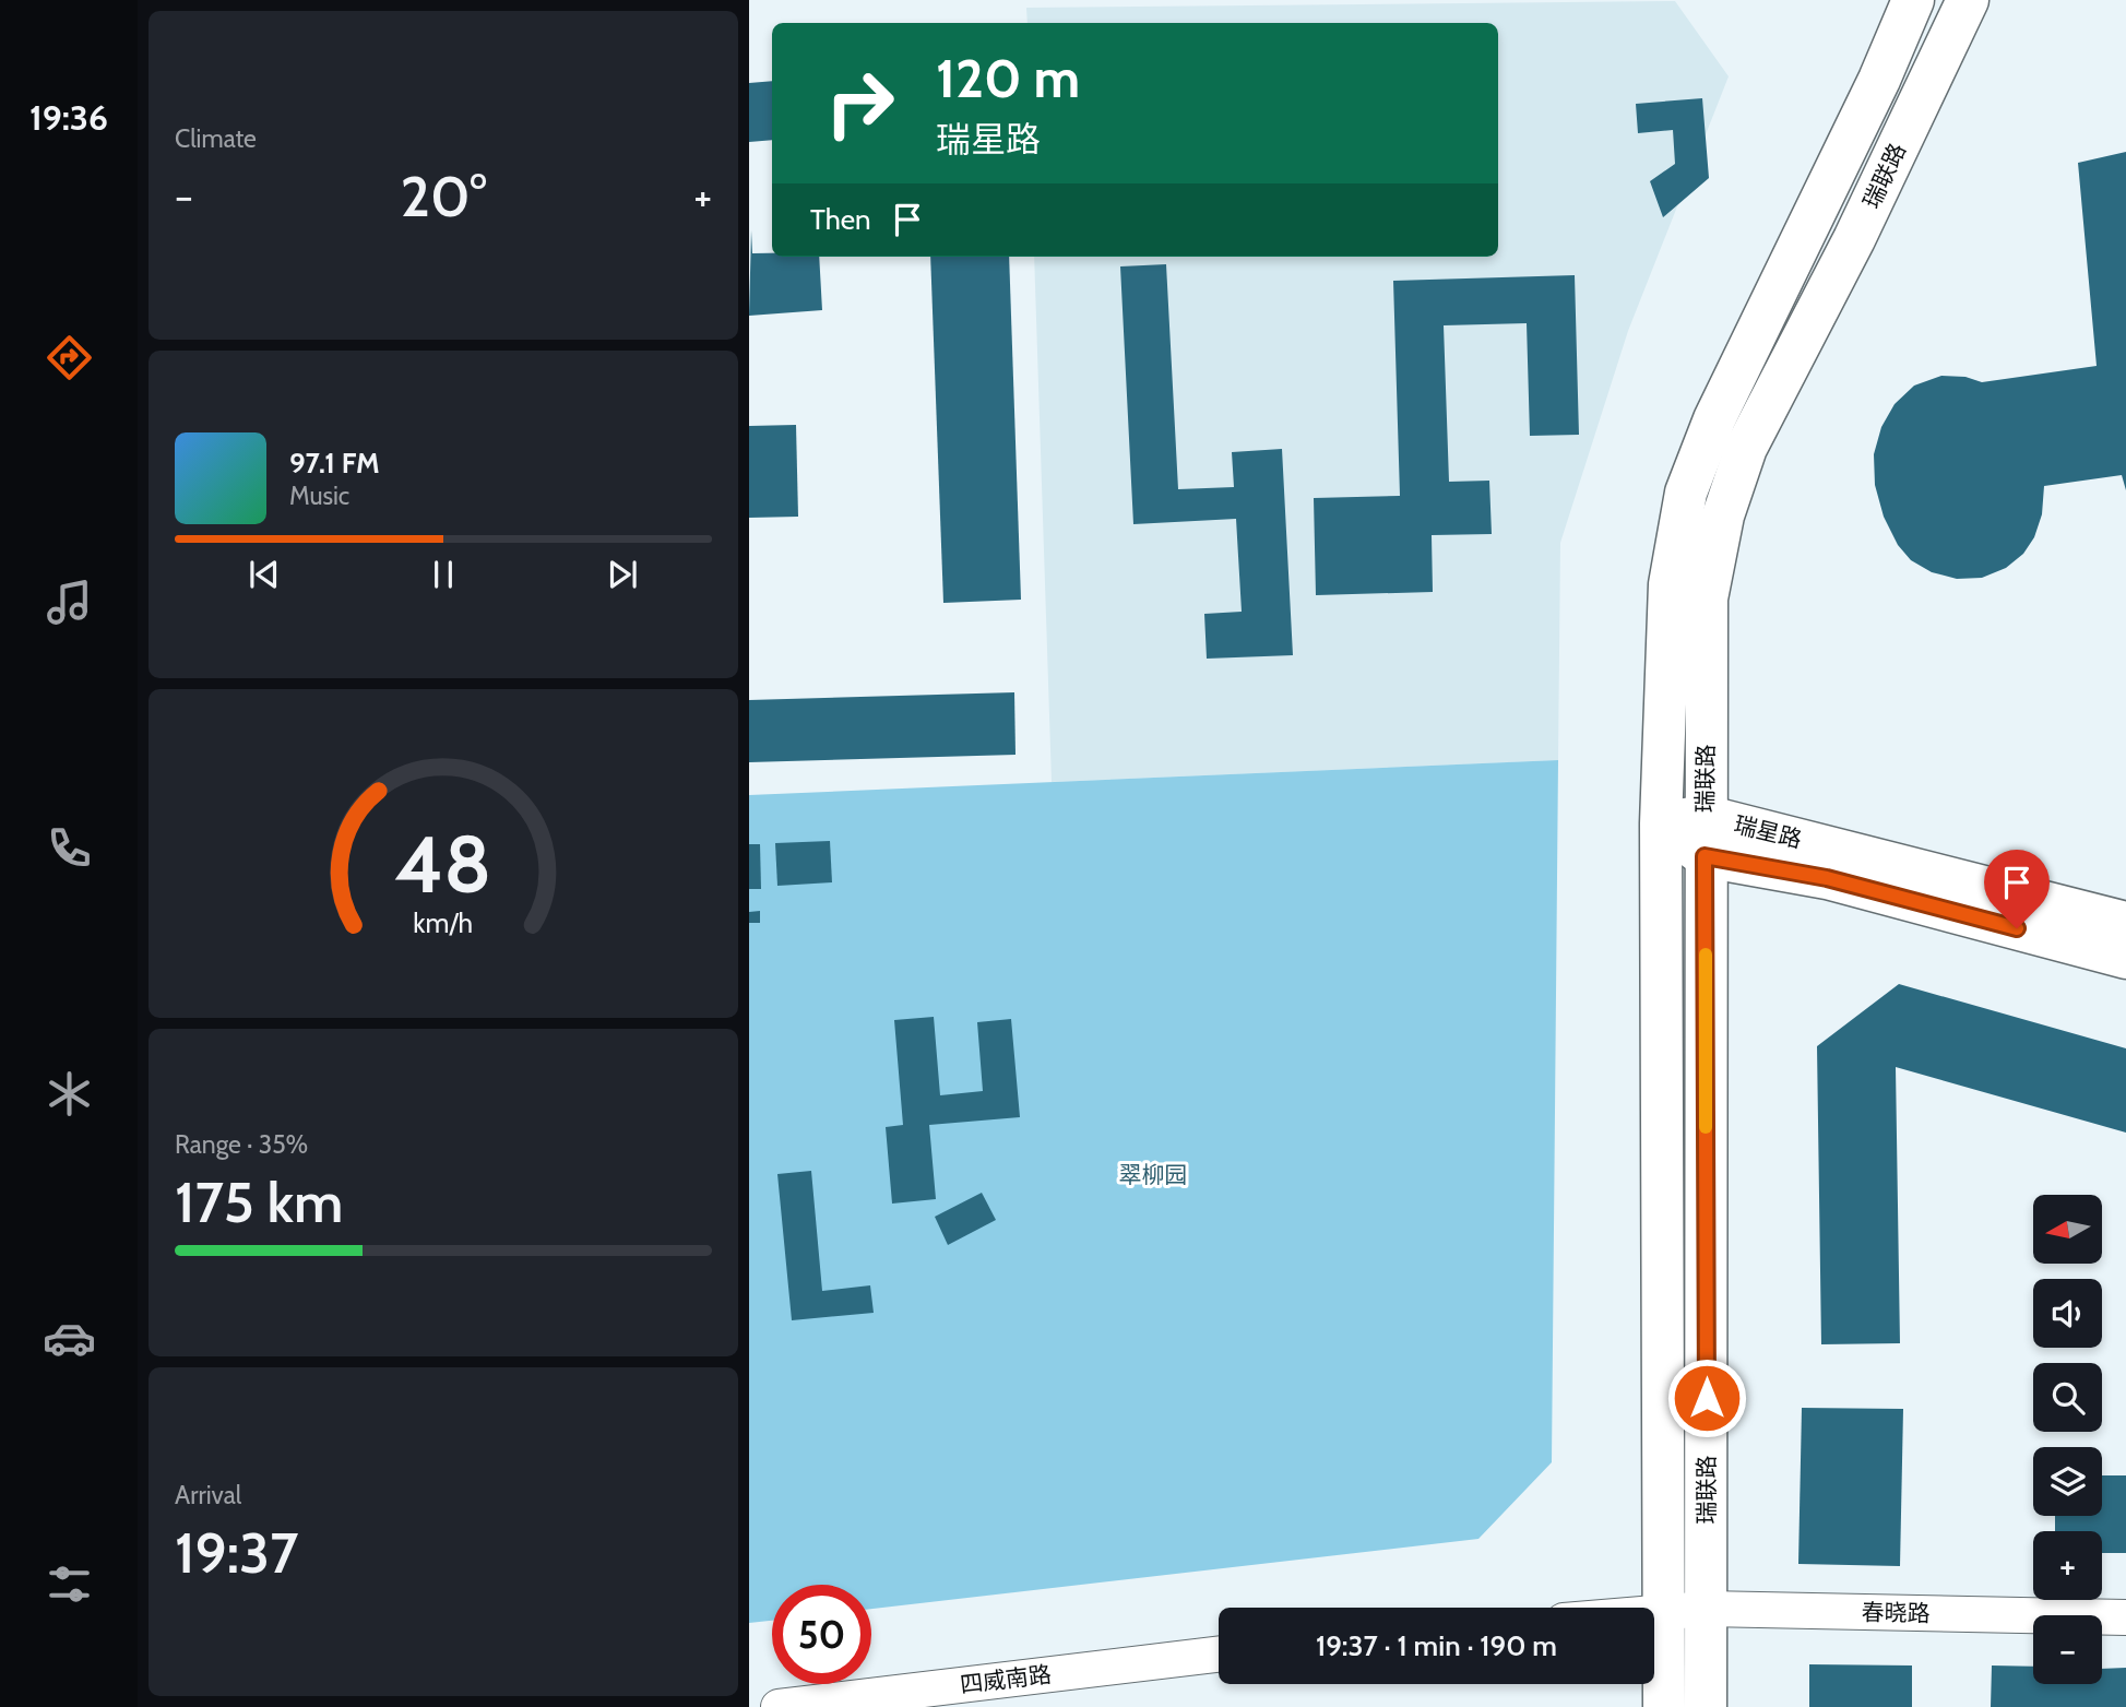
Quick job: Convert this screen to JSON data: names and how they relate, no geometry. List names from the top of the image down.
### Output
{
  "streets": {
    "main road": ["瑞联路", "瑞星路"],
    "street": ["春晓路", "四威南路"]
  },
  "crossings": [
    ["瑞联路", "瑞星路"],
    ["瑞联路", "春晓路"]
  ],
  "parks": ["翠柳园"],
  "north": "left",
  "page": {
    "tabs": "19:36",
    "tile": [
      "Climate",
      ["Range · 35%", "175 km"],
      ["Arrival", "19:37"]
    ],
    "turn": ["120 m", "瑞星路"],
    "heat": ["−", "20°", "+"],
    "then": "Then",
    "song": ["97.1 FM", "Music"],
    "map_buttons": ["+", "−"],
    "limit": "50",
    "trip": "19:37 · 1 min · 190 m",
    "gauge": ["48", "km/h"]
  }
}
